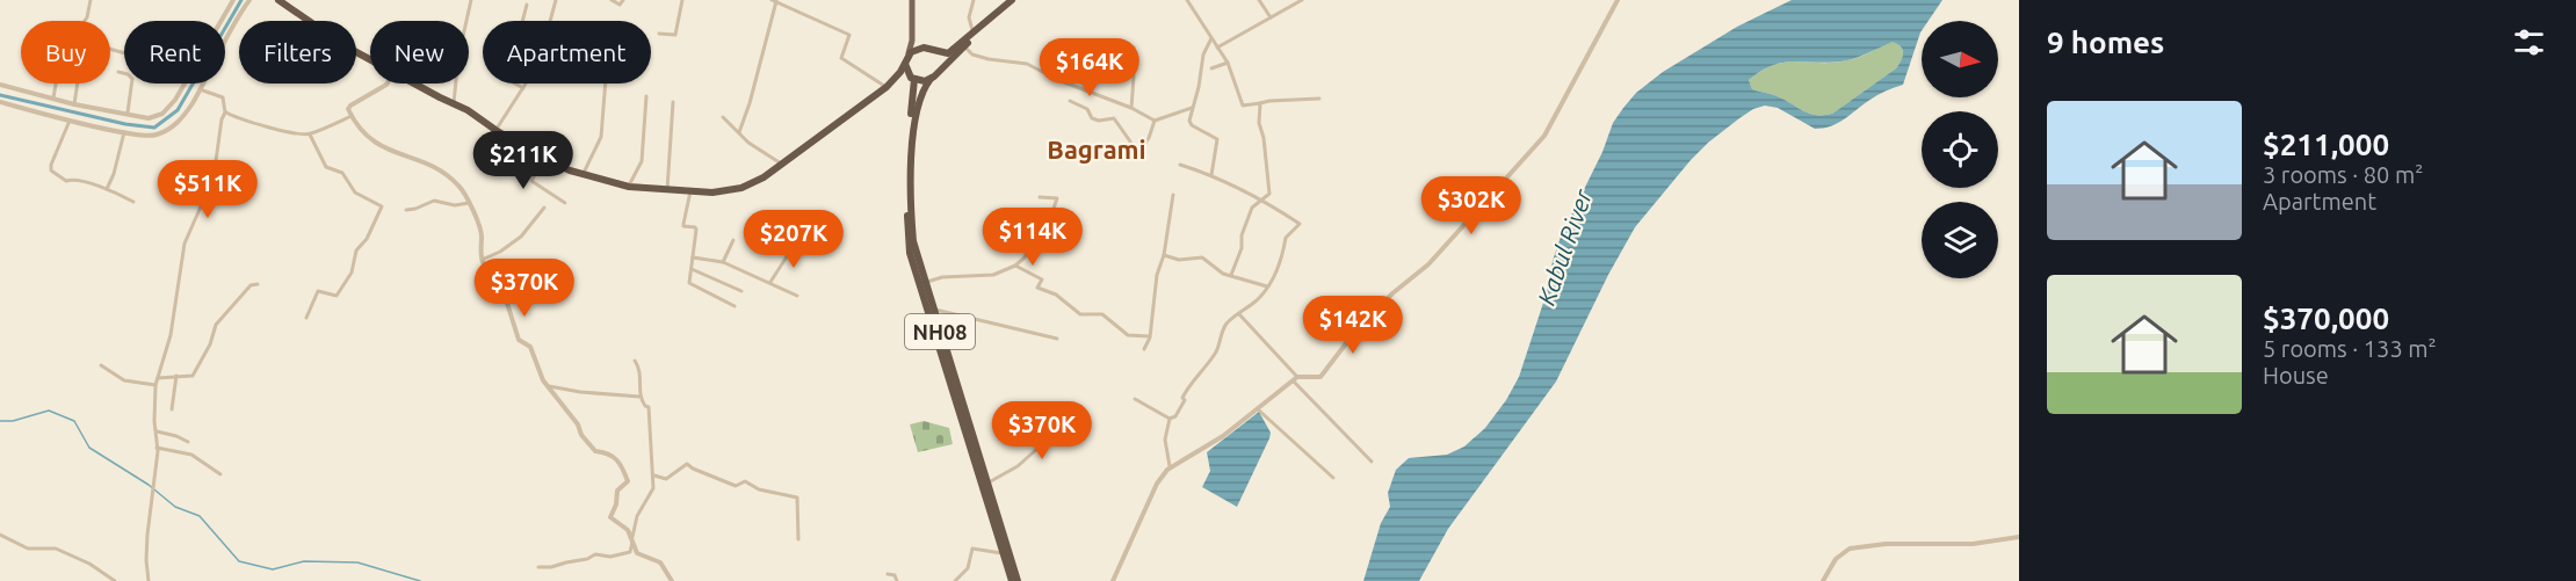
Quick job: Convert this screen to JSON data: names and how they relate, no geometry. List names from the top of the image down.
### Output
{
  "streets": {
    "highway": ["NH08"]
  },
  "districts": ["Bagrami"],
  "water": ["Kabul River"],
  "north": "right",
  "page": {
    "heading": "9 homes",
    "chip": [
      "Buy",
      "Rent",
      "Filters",
      "New",
      "Apartment"
    ],
    "price": [
      "$164K",
      "$211K",
      "$511K",
      "$302K",
      "$114K",
      "$207K",
      "$370K",
      "$142K",
      "$370K"
    ],
    "list": [
      {
        "name": "$211,000",
        "note": "3 rooms · 80 m² · Apartment"
      },
      {
        "name": "$370,000",
        "note": "5 rooms · 133 m² · House"
      }
    ]
  }
}
